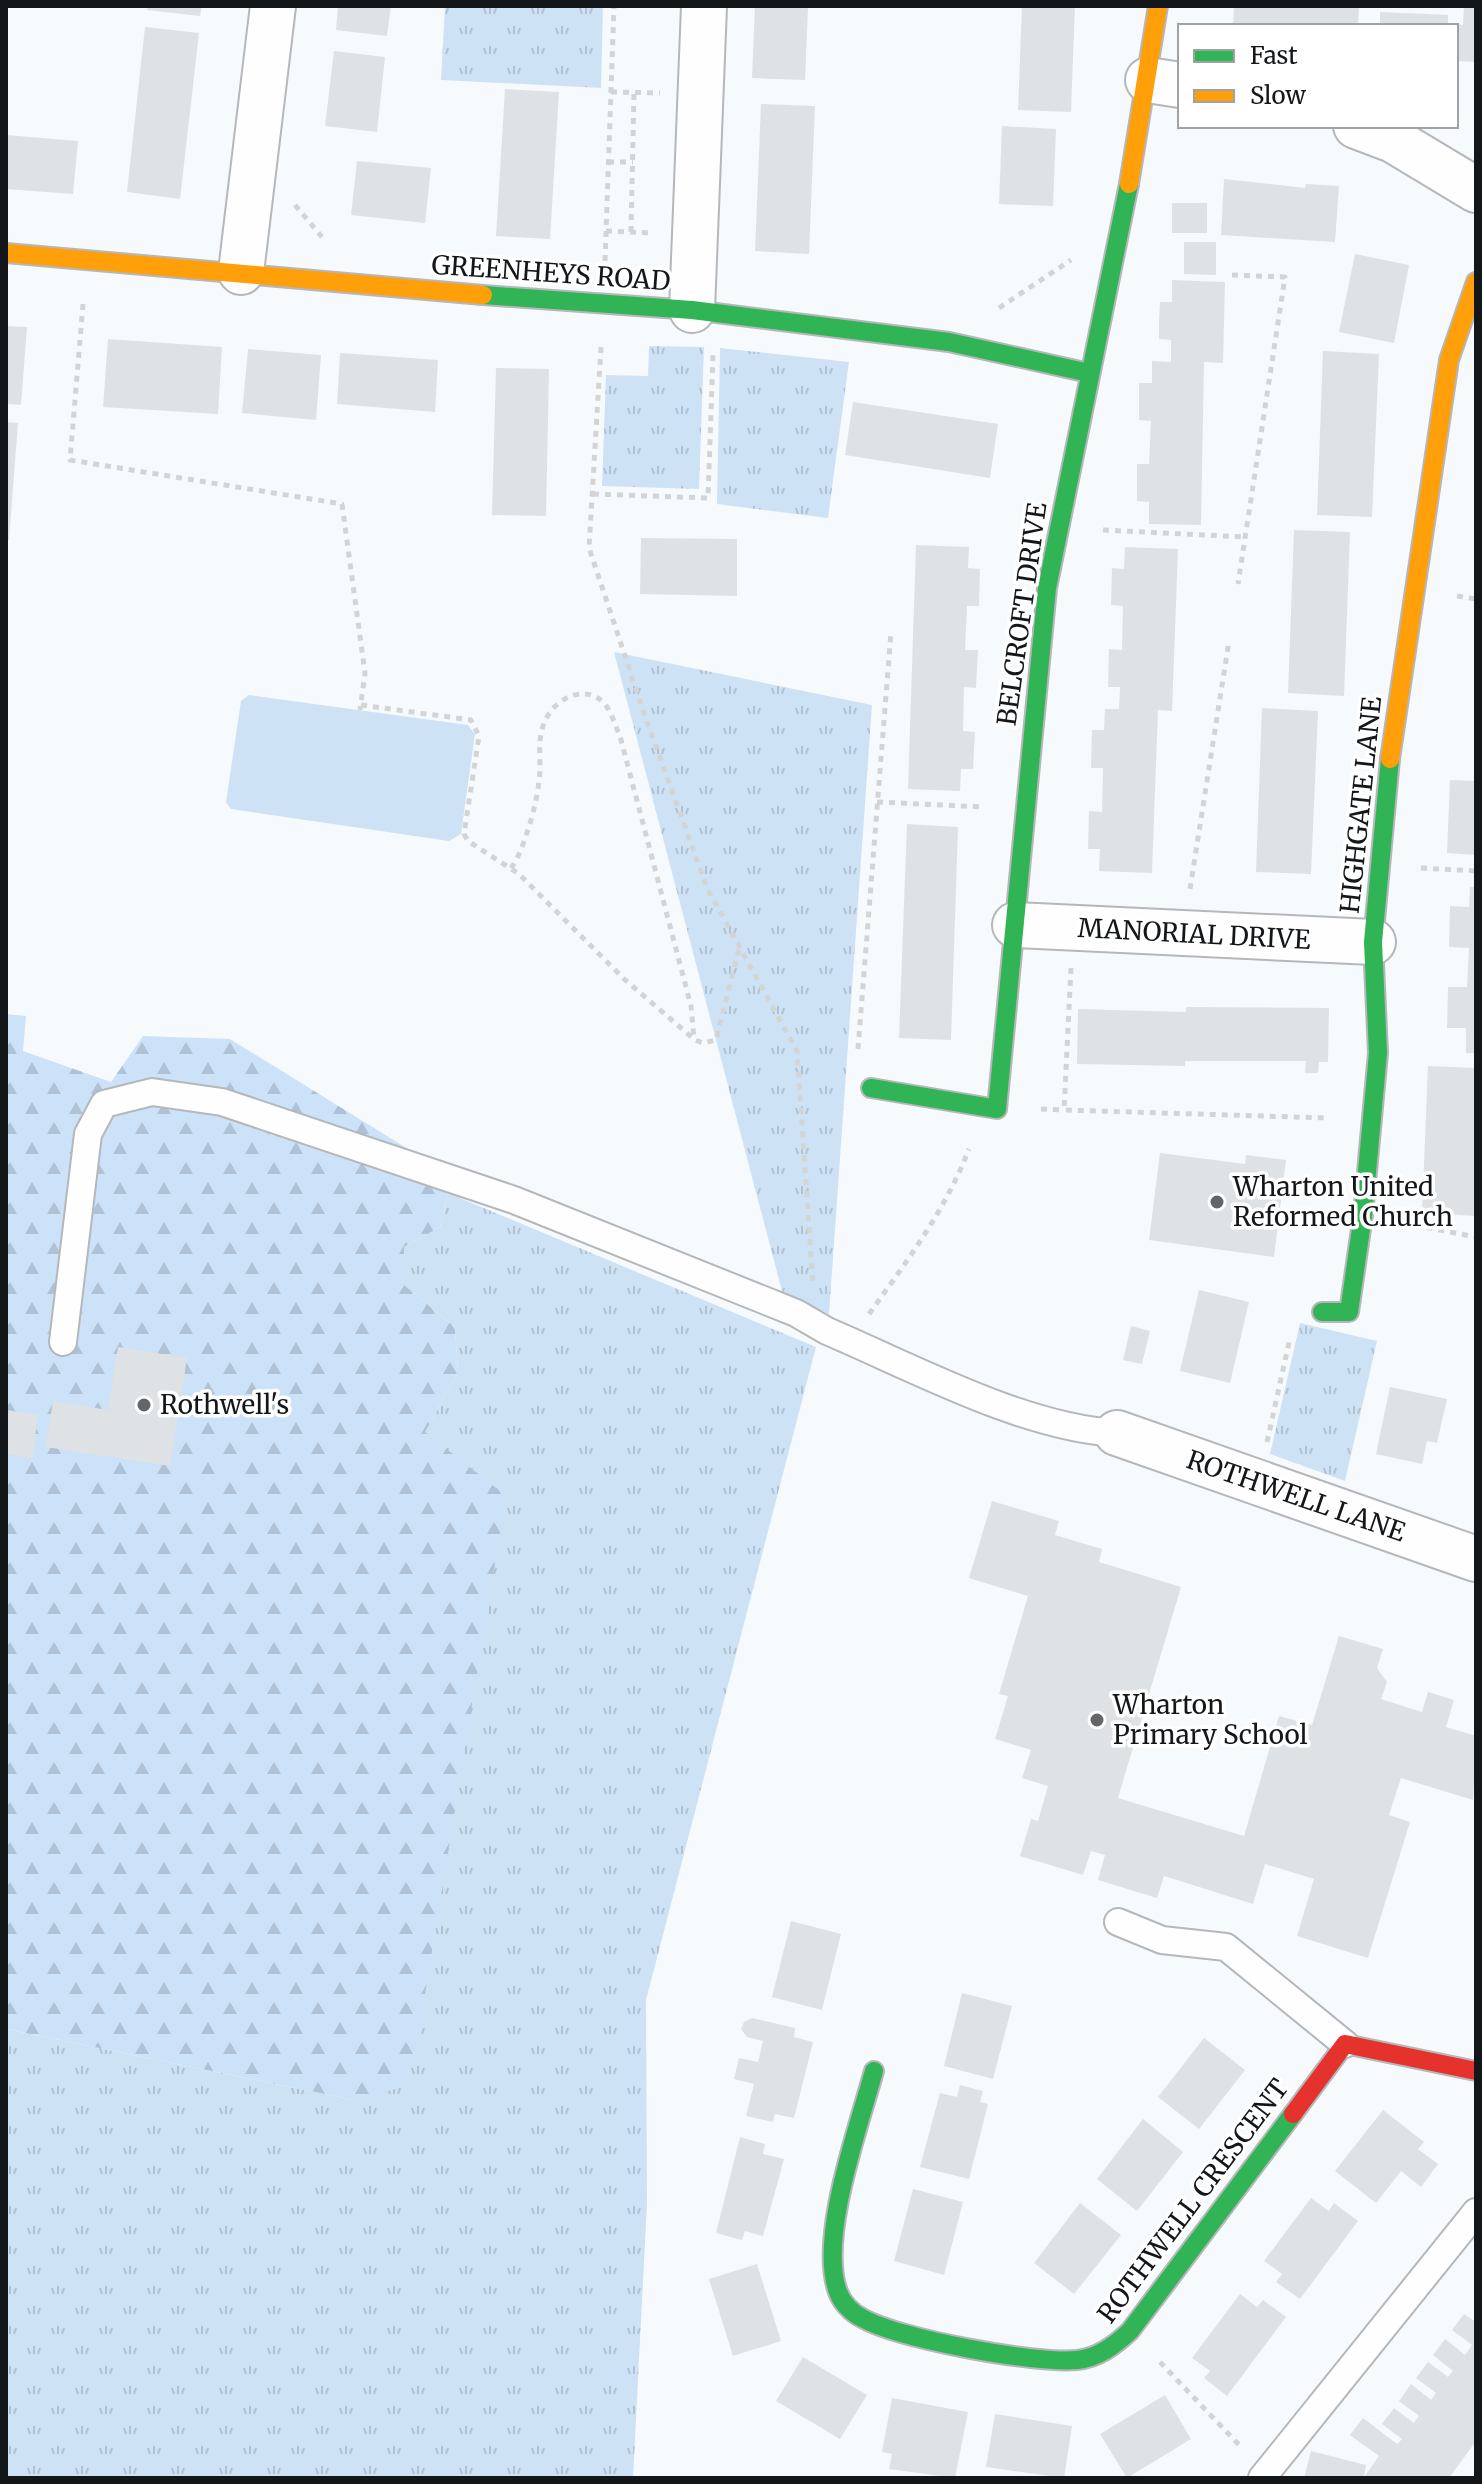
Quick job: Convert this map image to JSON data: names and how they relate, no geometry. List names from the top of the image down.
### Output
{
  "streets": {
    "street": [
      "GREENHEYS ROAD",
      "BELCROFT DRIVE",
      "HIGHGATE LANE",
      "MANORIAL DRIVE",
      "ROTHWELL LANE",
      "ROTHWELL CRESCENT"
    ]
  },
  "crossings": [
    ["GREENHEYS ROAD", "BELCROFT DRIVE"],
    ["BELCROFT DRIVE", "MANORIAL DRIVE"],
    ["HIGHGATE LANE", "MANORIAL DRIVE"]
  ],
  "places": ["Wharton United Reformed Church", "Rothwell's", "Wharton Primary School"],
  "legend": ["Fast", "Slow"]
}
